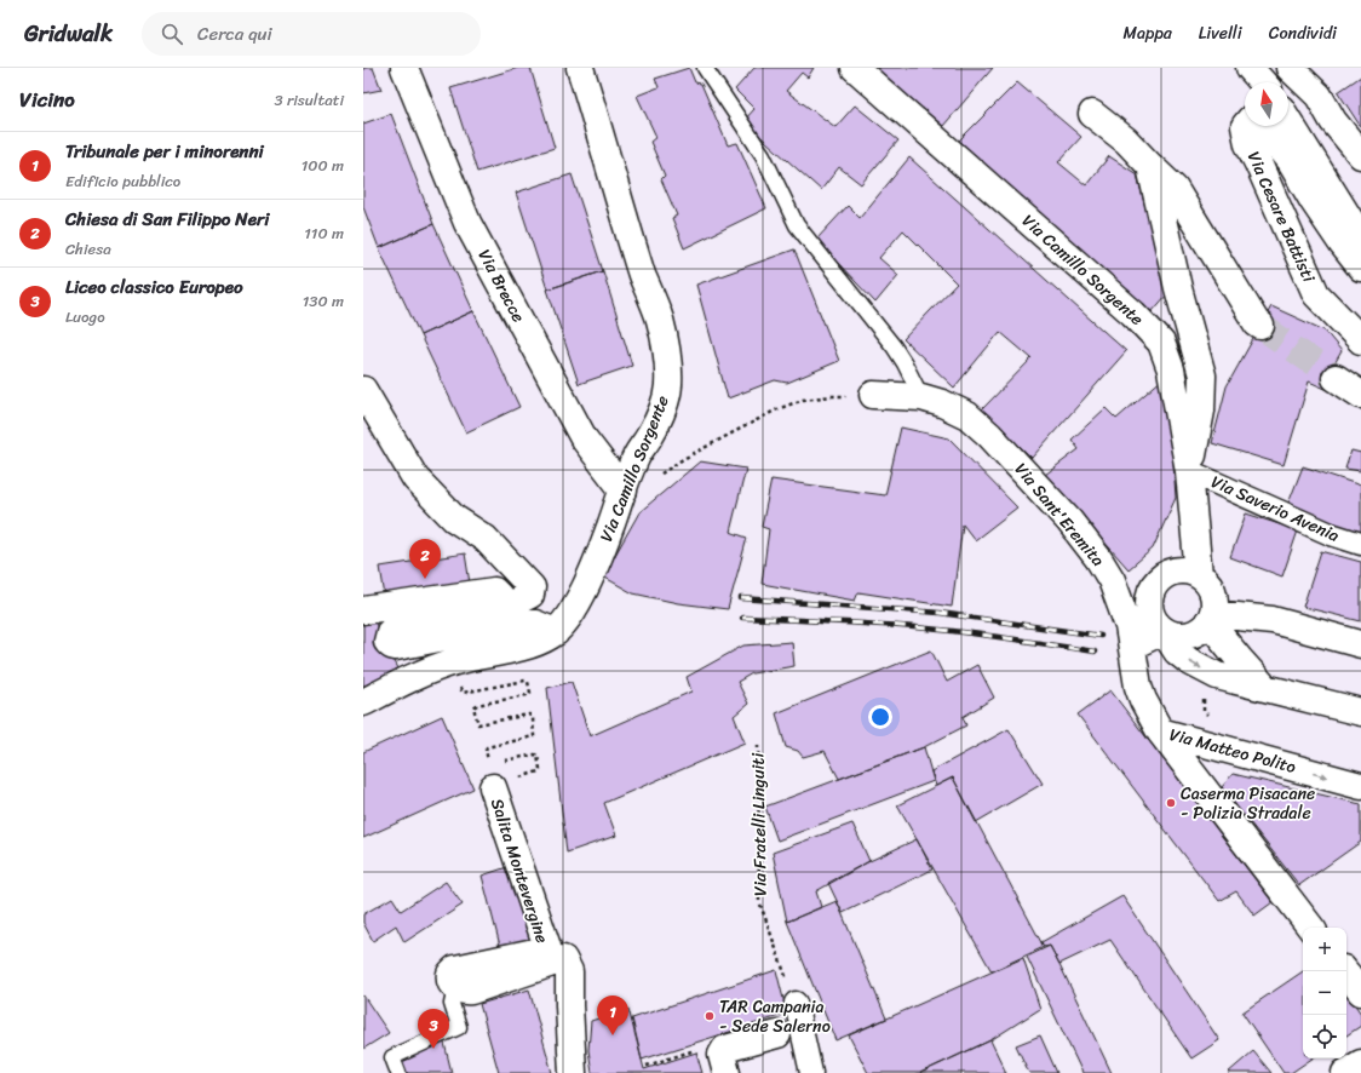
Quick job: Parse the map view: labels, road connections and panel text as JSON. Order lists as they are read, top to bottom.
{
  "streets": {
    "street": [
      "Via Cesare Battisti",
      "Via Camillo Sorgente",
      "Via Brecce",
      "Via Saverio Avenia",
      "Via Sant'Eremita",
      "Via Matteo Polito",
      "Salita Montevergine"
    ],
    "path": ["Via Fratelli Linguiti"]
  },
  "crossings": [
    ["Via Camillo Sorgente", "Via Brecce"],
    ["Via Camillo Sorgente", "Via Saverio Avenia"],
    ["Via Sant'Eremita", "Via Matteo Polito"]
  ],
  "places": ["Caserma Pisacane - Polizia Stradale", "TAR Campania - Sede Salerno"],
  "north": "top",
  "page": {
    "header": "Gridwalk",
    "search": "Cerca qui",
    "nav": ["Mappa", "Livelli", "Condividi"],
    "heading": ["Vicino", "3 risultati"],
    "list": [
      {
        "mark": "1",
        "name": "Tribunale per i minorenni",
        "note": "Edificio pubblico",
        "value": "100 m"
      },
      {
        "mark": "2",
        "name": "Chiesa di San Filippo Neri",
        "note": "Chiesa",
        "value": "110 m"
      },
      {
        "mark": "3",
        "name": "Liceo classico Europeo",
        "note": "Luogo",
        "value": "130 m"
      }
    ],
    "pins": ["2", "1", "3"],
    "map_buttons": ["+", "−"]
  }
}
